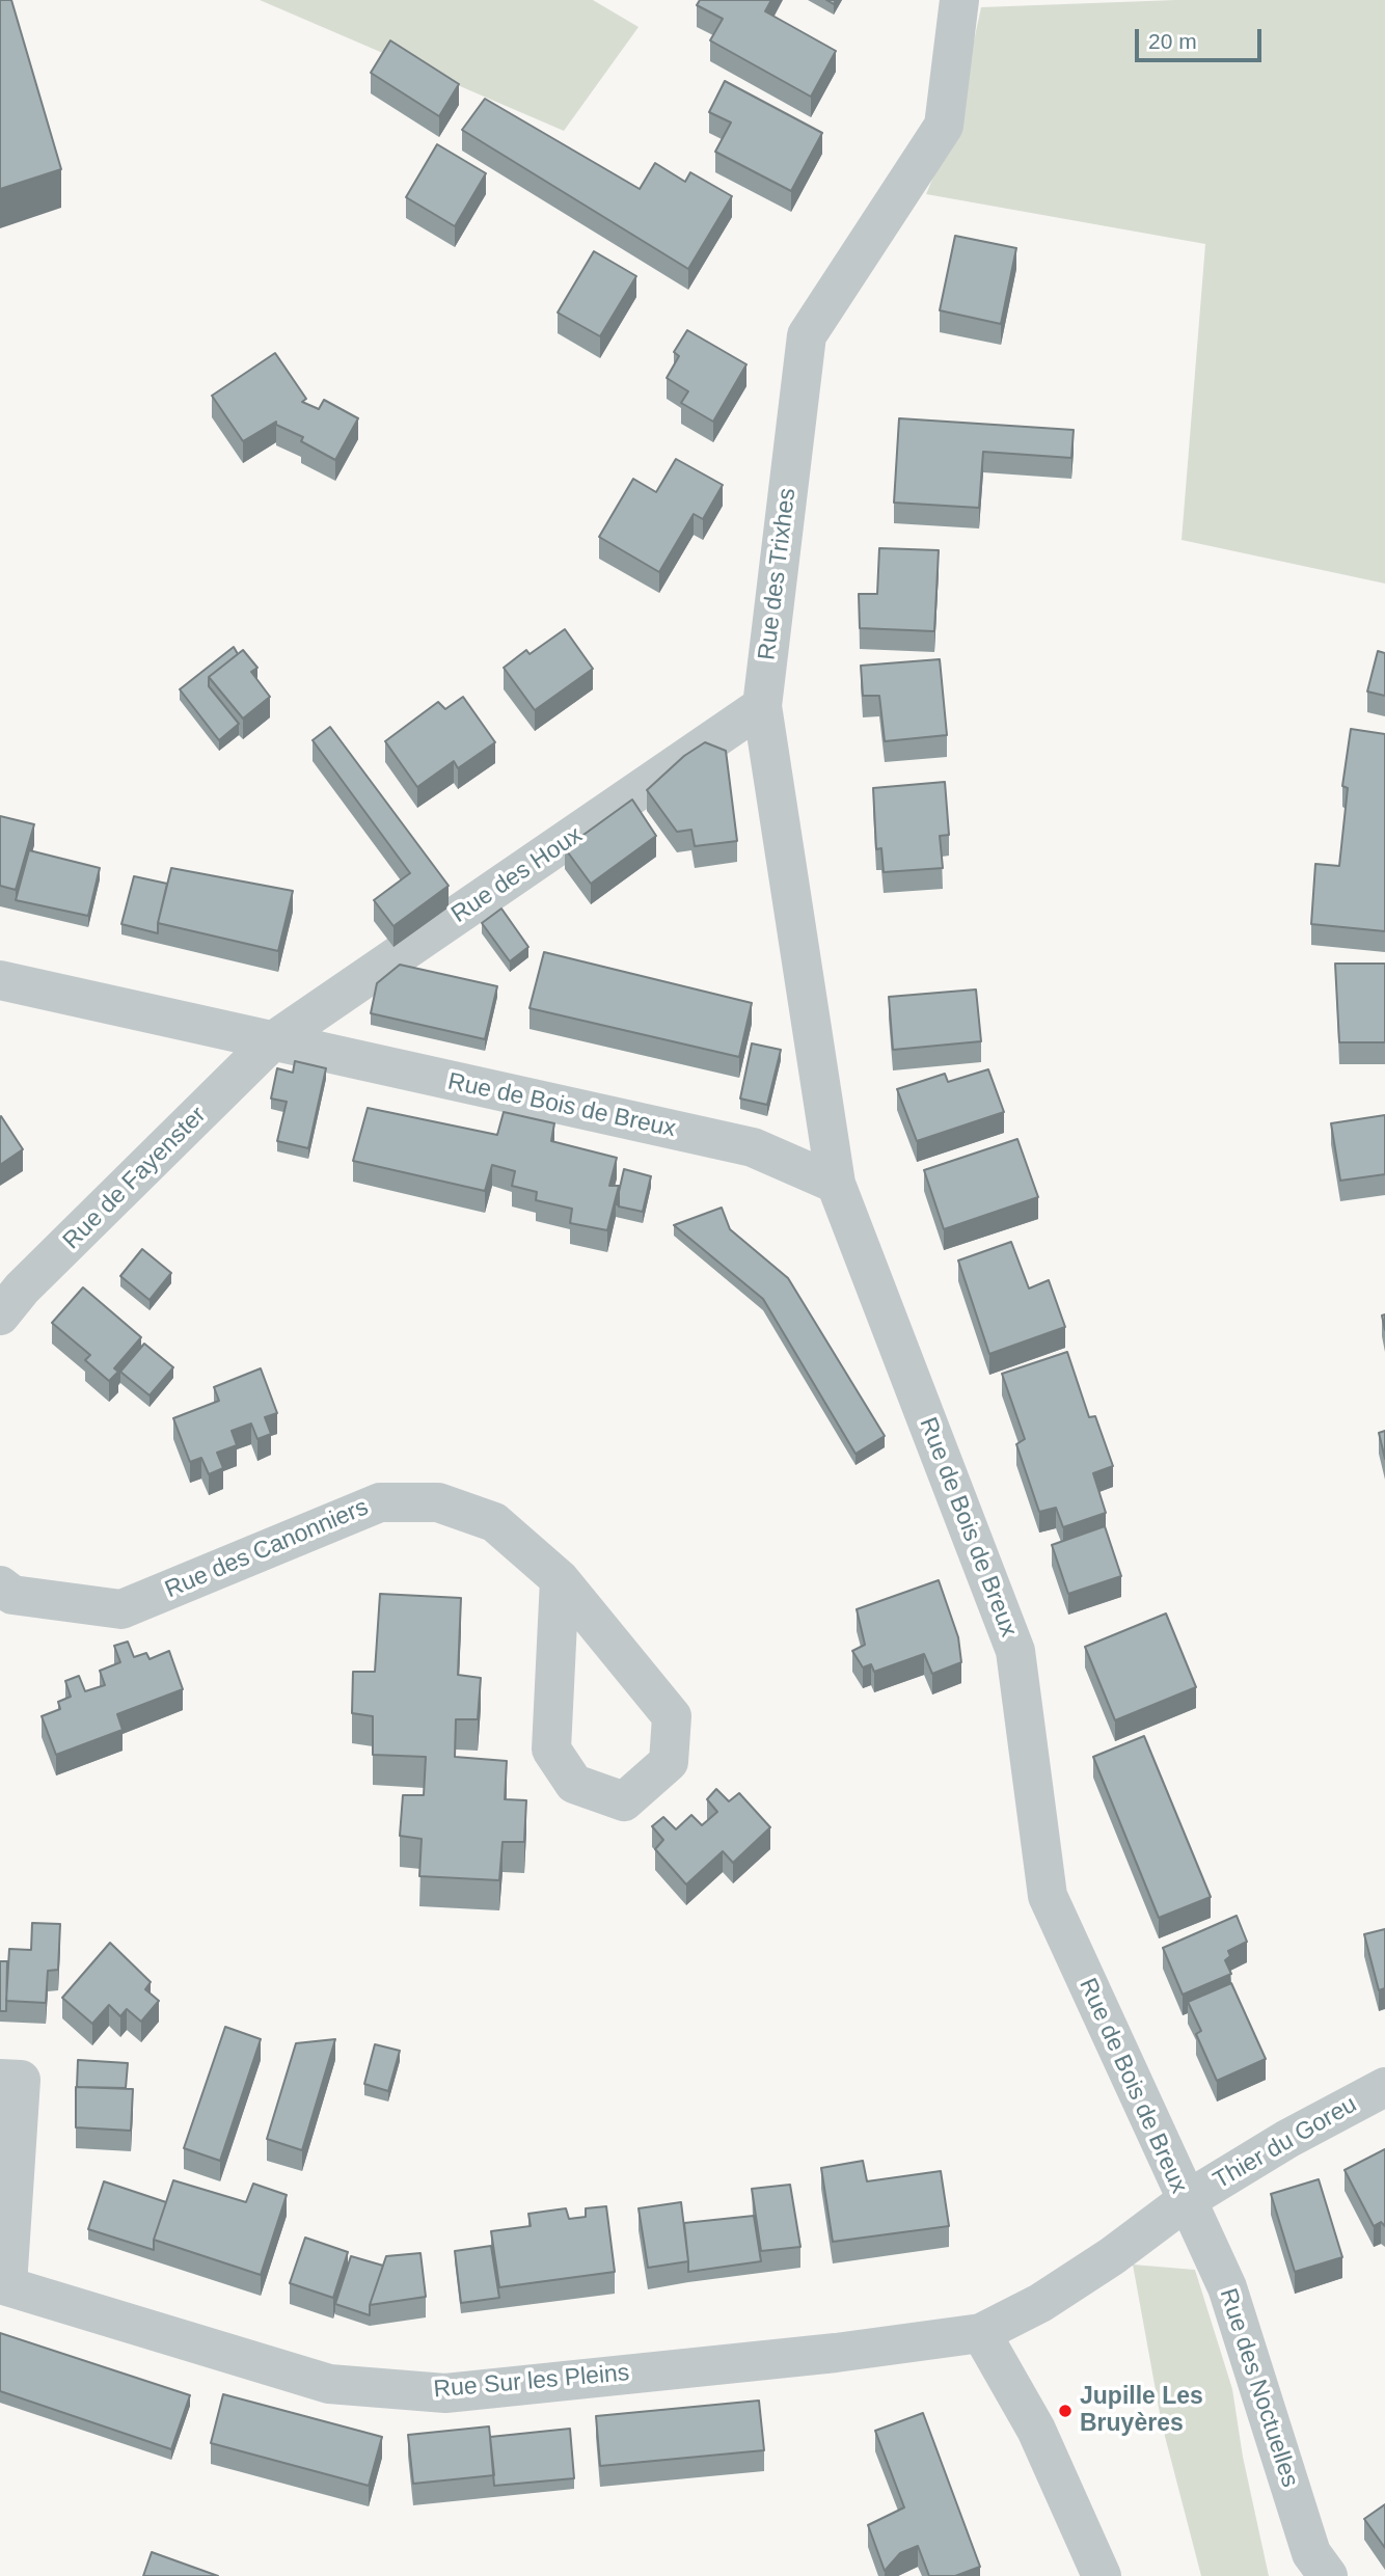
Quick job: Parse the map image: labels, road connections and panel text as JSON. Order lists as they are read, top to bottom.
{
  "streets": {
    "street": [
      "Rue des Trixhes",
      "Rue des Houx",
      "Rue de Bois de Breux",
      "Rue de Fayenster",
      "Rue des Canonniers",
      "Thier du Goreu",
      "Rue Sur les Pleins",
      "Rue des Noctuelles"
    ]
  },
  "crossings": [
    ["Rue des Trixhes", "Rue des Houx"],
    ["Rue des Trixhes", "Rue de Bois de Breux"],
    ["Rue des Houx", "Rue de Bois de Breux"],
    ["Rue des Houx", "Rue de Fayenster"],
    ["Rue de Bois de Breux", "Rue de Fayenster"],
    ["Rue de Bois de Breux", "Thier du Goreu"],
    ["Rue de Bois de Breux", "Rue Sur les Pleins"],
    ["Rue de Bois de Breux", "Rue des Noctuelles"],
    ["Thier du Goreu", "Rue des Noctuelles"]
  ],
  "places": ["Jupille Les Bruyères"],
  "scale_bar": "20 m"
}
